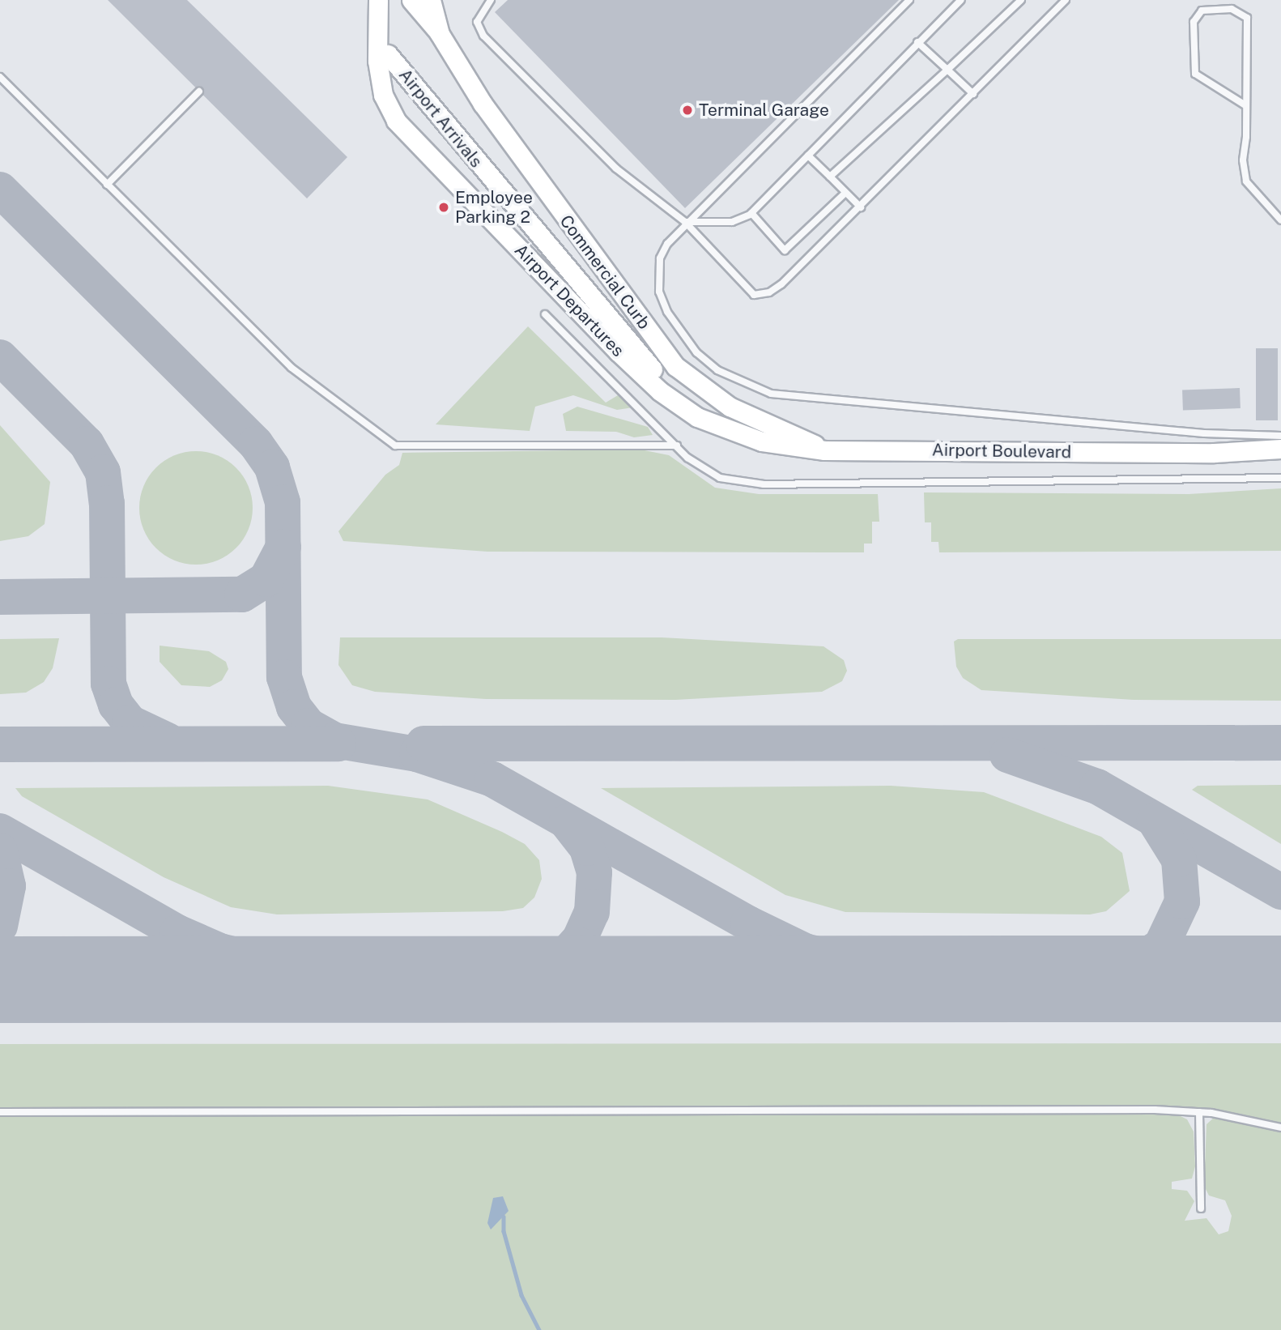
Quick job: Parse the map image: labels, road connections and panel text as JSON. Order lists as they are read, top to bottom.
{
  "streets": {
    "street": [
      "Airport Arrivals",
      "Commercial Curb",
      "Airport Departures",
      "Airport Boulevard"
    ]
  },
  "crossings": [
    ["Airport Arrivals", "Airport Departures"],
    ["Airport Arrivals", "Airport Boulevard"],
    ["Commercial Curb", "Airport Boulevard"],
    ["Airport Departures", "Airport Boulevard"]
  ],
  "places": ["Terminal Garage", "Employee Parking 2"]
}
